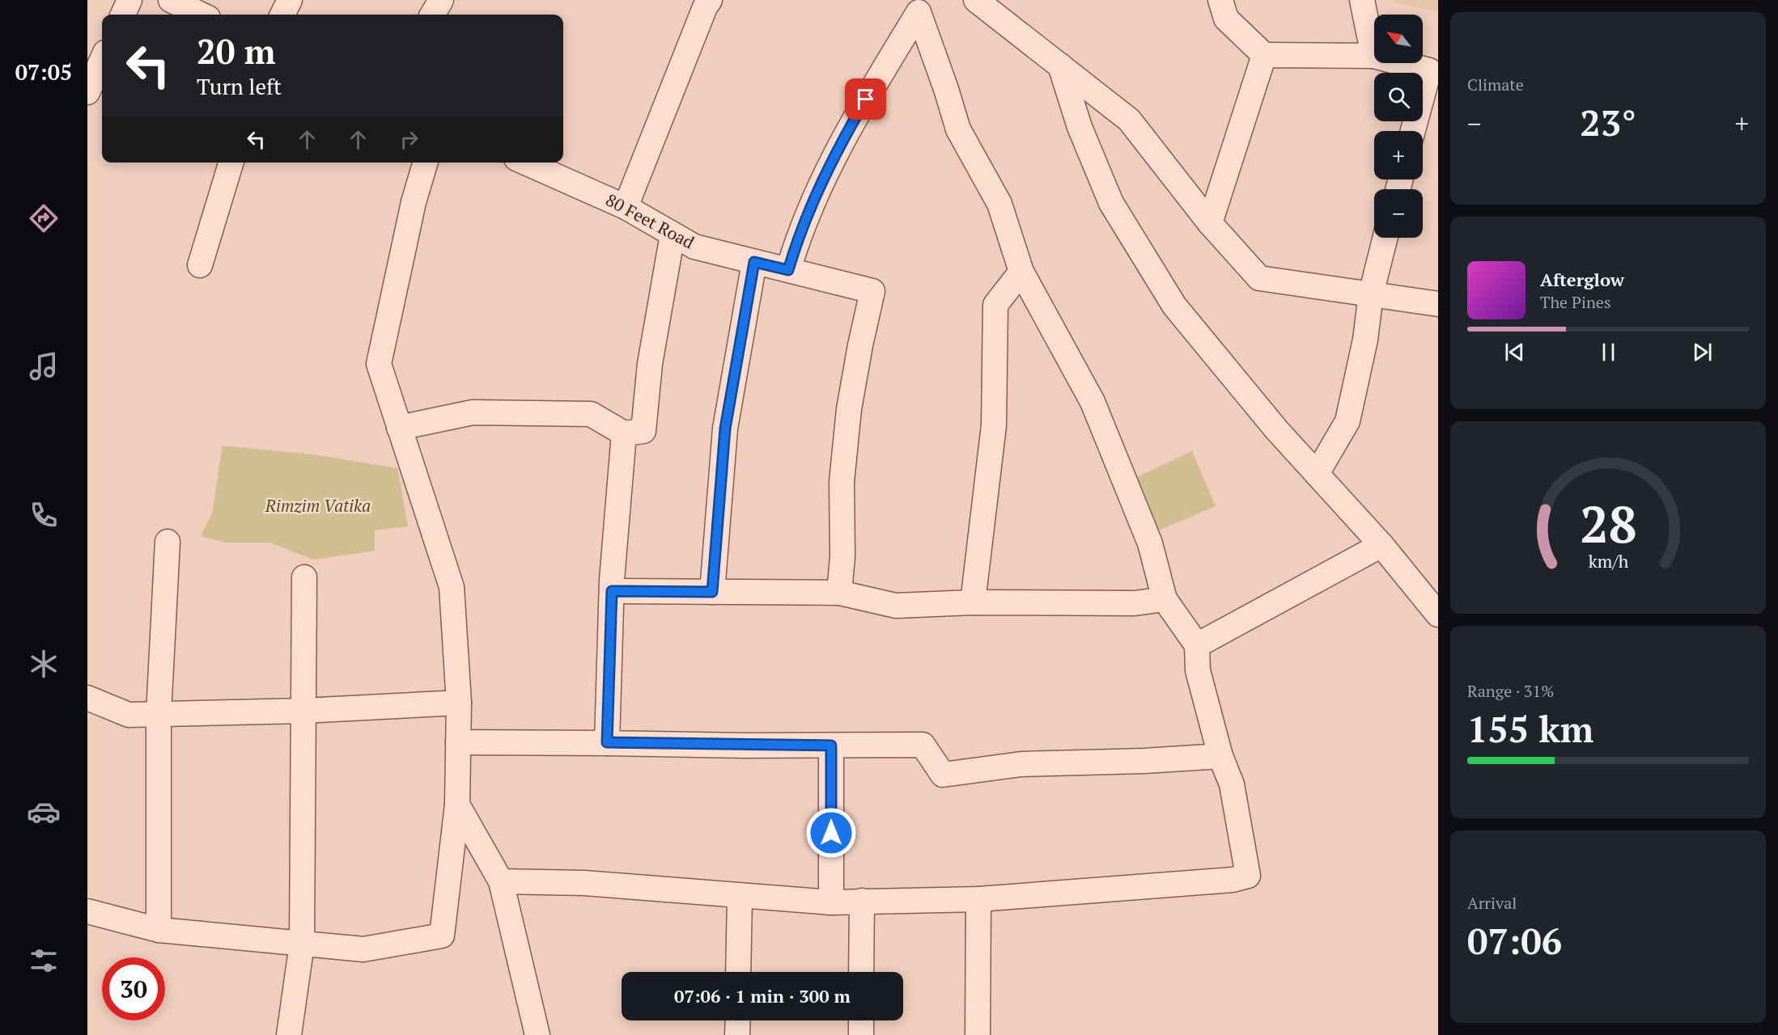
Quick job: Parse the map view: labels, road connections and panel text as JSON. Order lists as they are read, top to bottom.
{
  "streets": {
    "street": ["80 Feet Road"]
  },
  "parks": ["Rimzim Vatika"],
  "north": "top left",
  "page": {
    "tabs": "07:05",
    "tile": [
      "Climate",
      ["Range · 31%", "155 km"],
      ["Arrival", "07:06"]
    ],
    "map_buttons": ["+", "−"],
    "turn": ["20 m", "Turn left"],
    "heat": ["−", "23°", "+"],
    "song": ["Afterglow", "The Pines"],
    "limit": "30",
    "trip": "07:06 · 1 min · 300 m",
    "gauge": ["28", "km/h"]
  }
}
